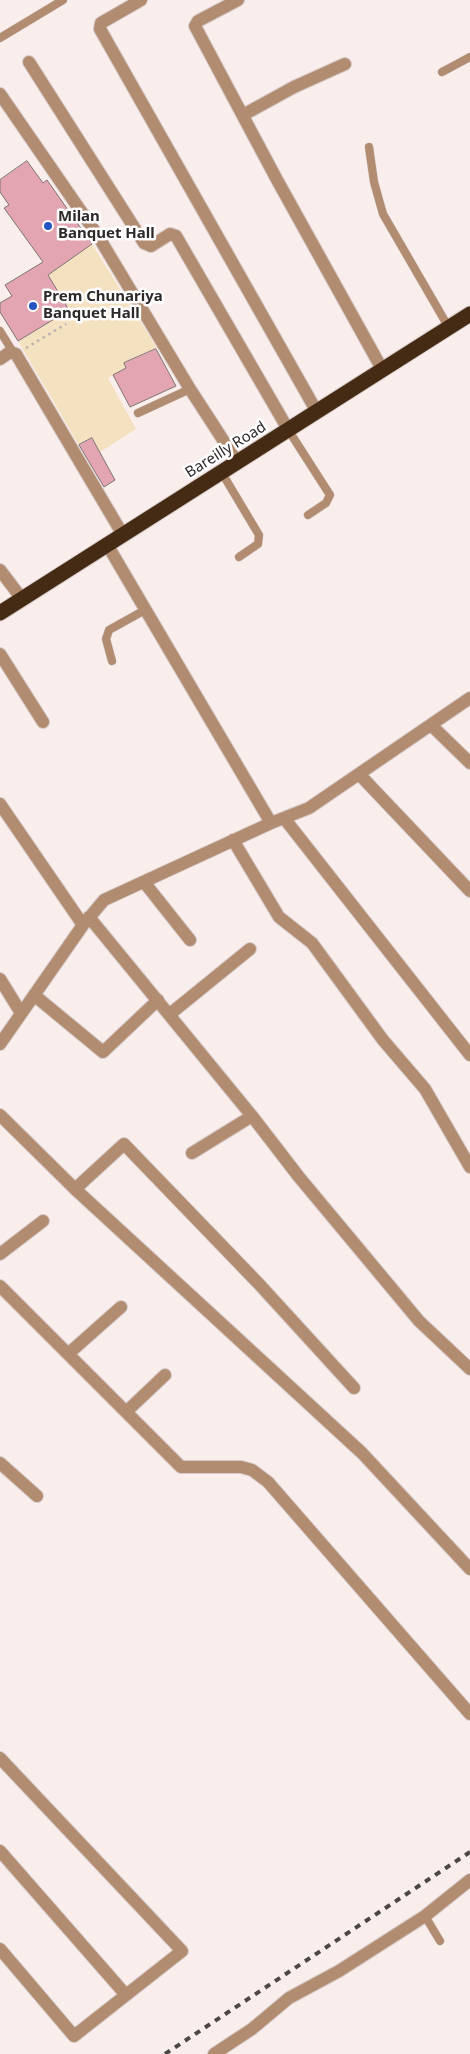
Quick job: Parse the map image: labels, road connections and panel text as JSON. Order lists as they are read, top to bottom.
{
  "streets": {
    "highway": ["Bareilly Road"]
  },
  "places": ["Milan Banquet Hall", "Prem Chunariya Banquet Hall"]
}
